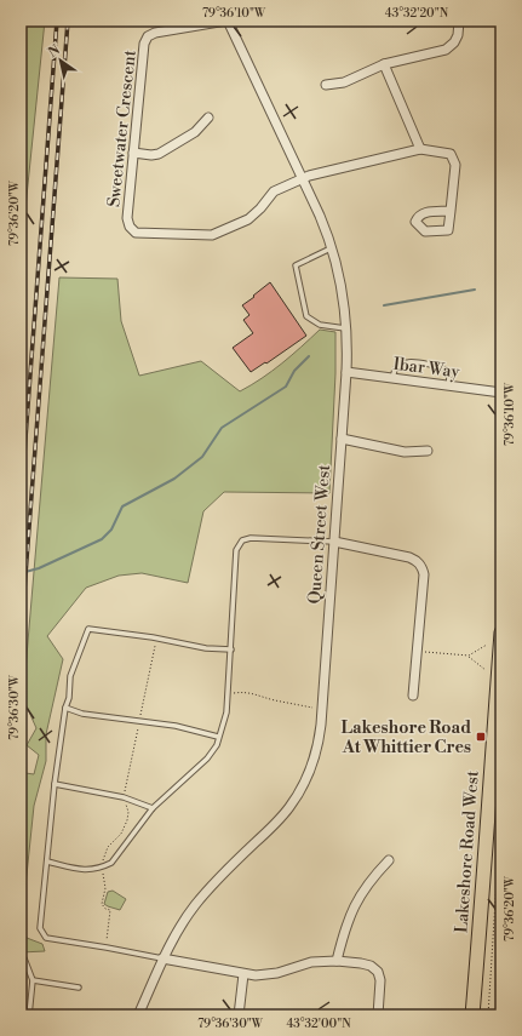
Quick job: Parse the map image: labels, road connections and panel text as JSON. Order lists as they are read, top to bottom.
{
  "streets": {
    "main road": ["Lakeshore Road West"],
    "street": ["Sweetwater Crescent", "Ibar Way", "Queen Street West"]
  },
  "crossings": [
    ["Sweetwater Crescent", "Queen Street West"],
    ["Ibar Way", "Queen Street West"]
  ],
  "places": {
    "transit": ["Lakeshore Road At Whittier Cres"]
  },
  "north": "top left",
  "coordinates": [
    "79°36'10\"W",
    "43°32'20\"N",
    "79°36'20\"W",
    "79°36'30\"W",
    "43°32'00\"N"
  ]
}
